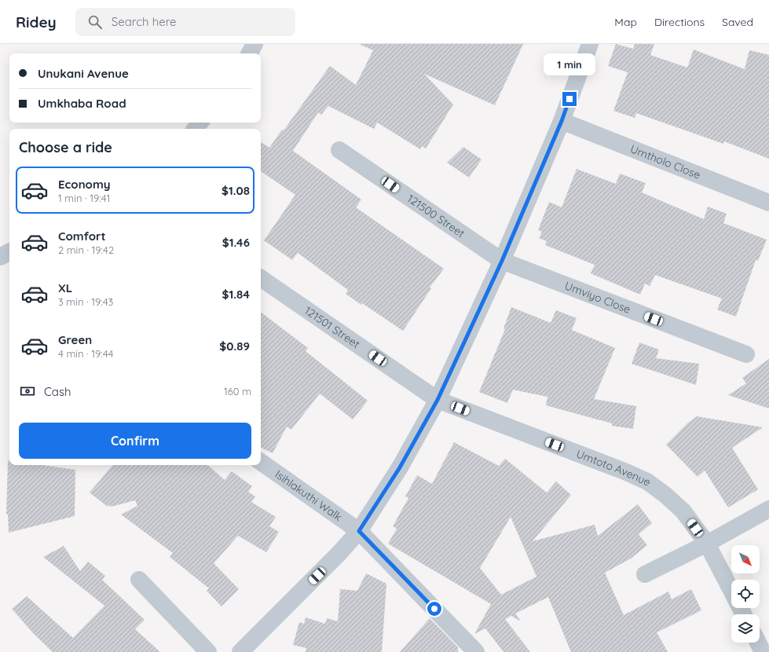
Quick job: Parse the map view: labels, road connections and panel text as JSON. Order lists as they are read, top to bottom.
{
  "streets": {
    "street": [
      "Umtholo Close",
      "121500 Street",
      "Umviyo Close",
      "121501 Street",
      "Umtoto Avenue",
      "Isihlakuthi Walk"
    ]
  },
  "crossings": [
    ["121500 Street", "Umviyo Close"],
    ["121501 Street", "Umtoto Avenue"]
  ],
  "north": "bottom right",
  "page": {
    "header": "Ridey",
    "search": "Search here",
    "nav": ["Map", "Directions", "Saved"],
    "bubble": "1 min",
    "banner": ["Unukani Avenue", "Umkhaba Road"],
    "heading": "Choose a ride",
    "list": [
      {
        "name": "Economy",
        "note": "1 min · 19:41",
        "value": "$1.08"
      },
      {
        "name": "Comfort",
        "note": "2 min · 19:42",
        "value": "$1.46"
      },
      {
        "name": "XL",
        "note": "3 min · 19:43",
        "value": "$1.84"
      },
      {
        "name": "Green",
        "note": "4 min · 19:44",
        "value": "$0.89"
      }
    ],
    "pay": ["Cash", "160 m"],
    "buttons": "Confirm"
  }
}
